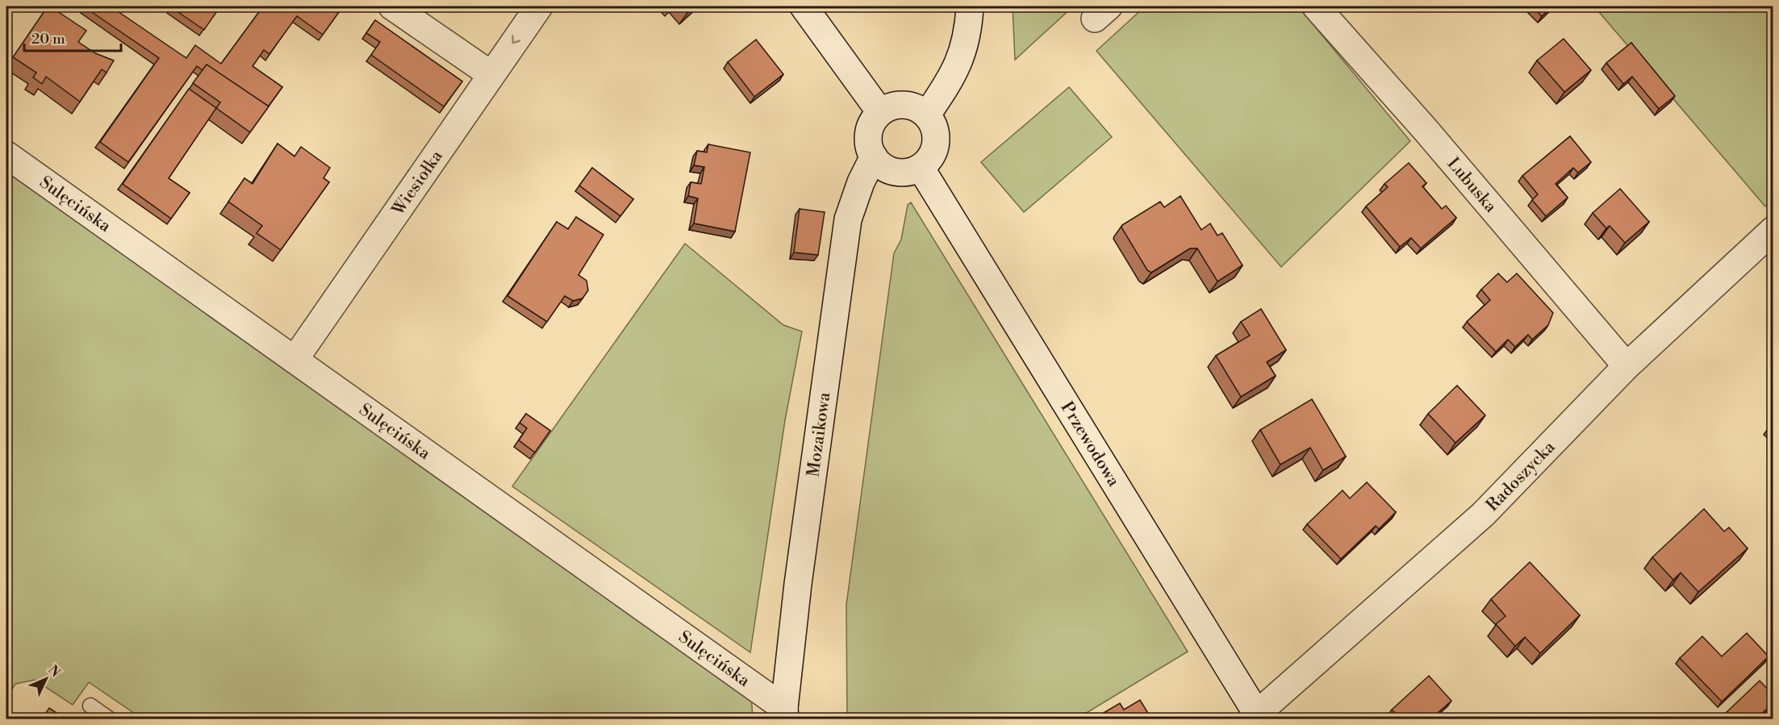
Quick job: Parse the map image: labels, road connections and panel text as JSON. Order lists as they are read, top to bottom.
{
  "streets": {
    "street": [
      "Wiesiołka",
      "Lubuska",
      "Sulęcińska",
      "Mozaikowa",
      "Przewodowa",
      "Radoszycka"
    ]
  },
  "crossings": [
    ["Wiesiołka", "Sulęcińska"],
    ["Lubuska", "Radoszycka"],
    ["Sulęcińska", "Mozaikowa"],
    ["Mozaikowa", "Przewodowa"],
    ["Przewodowa", "Radoszycka"]
  ],
  "scale_bar": "20 m",
  "north": "top right"
}
